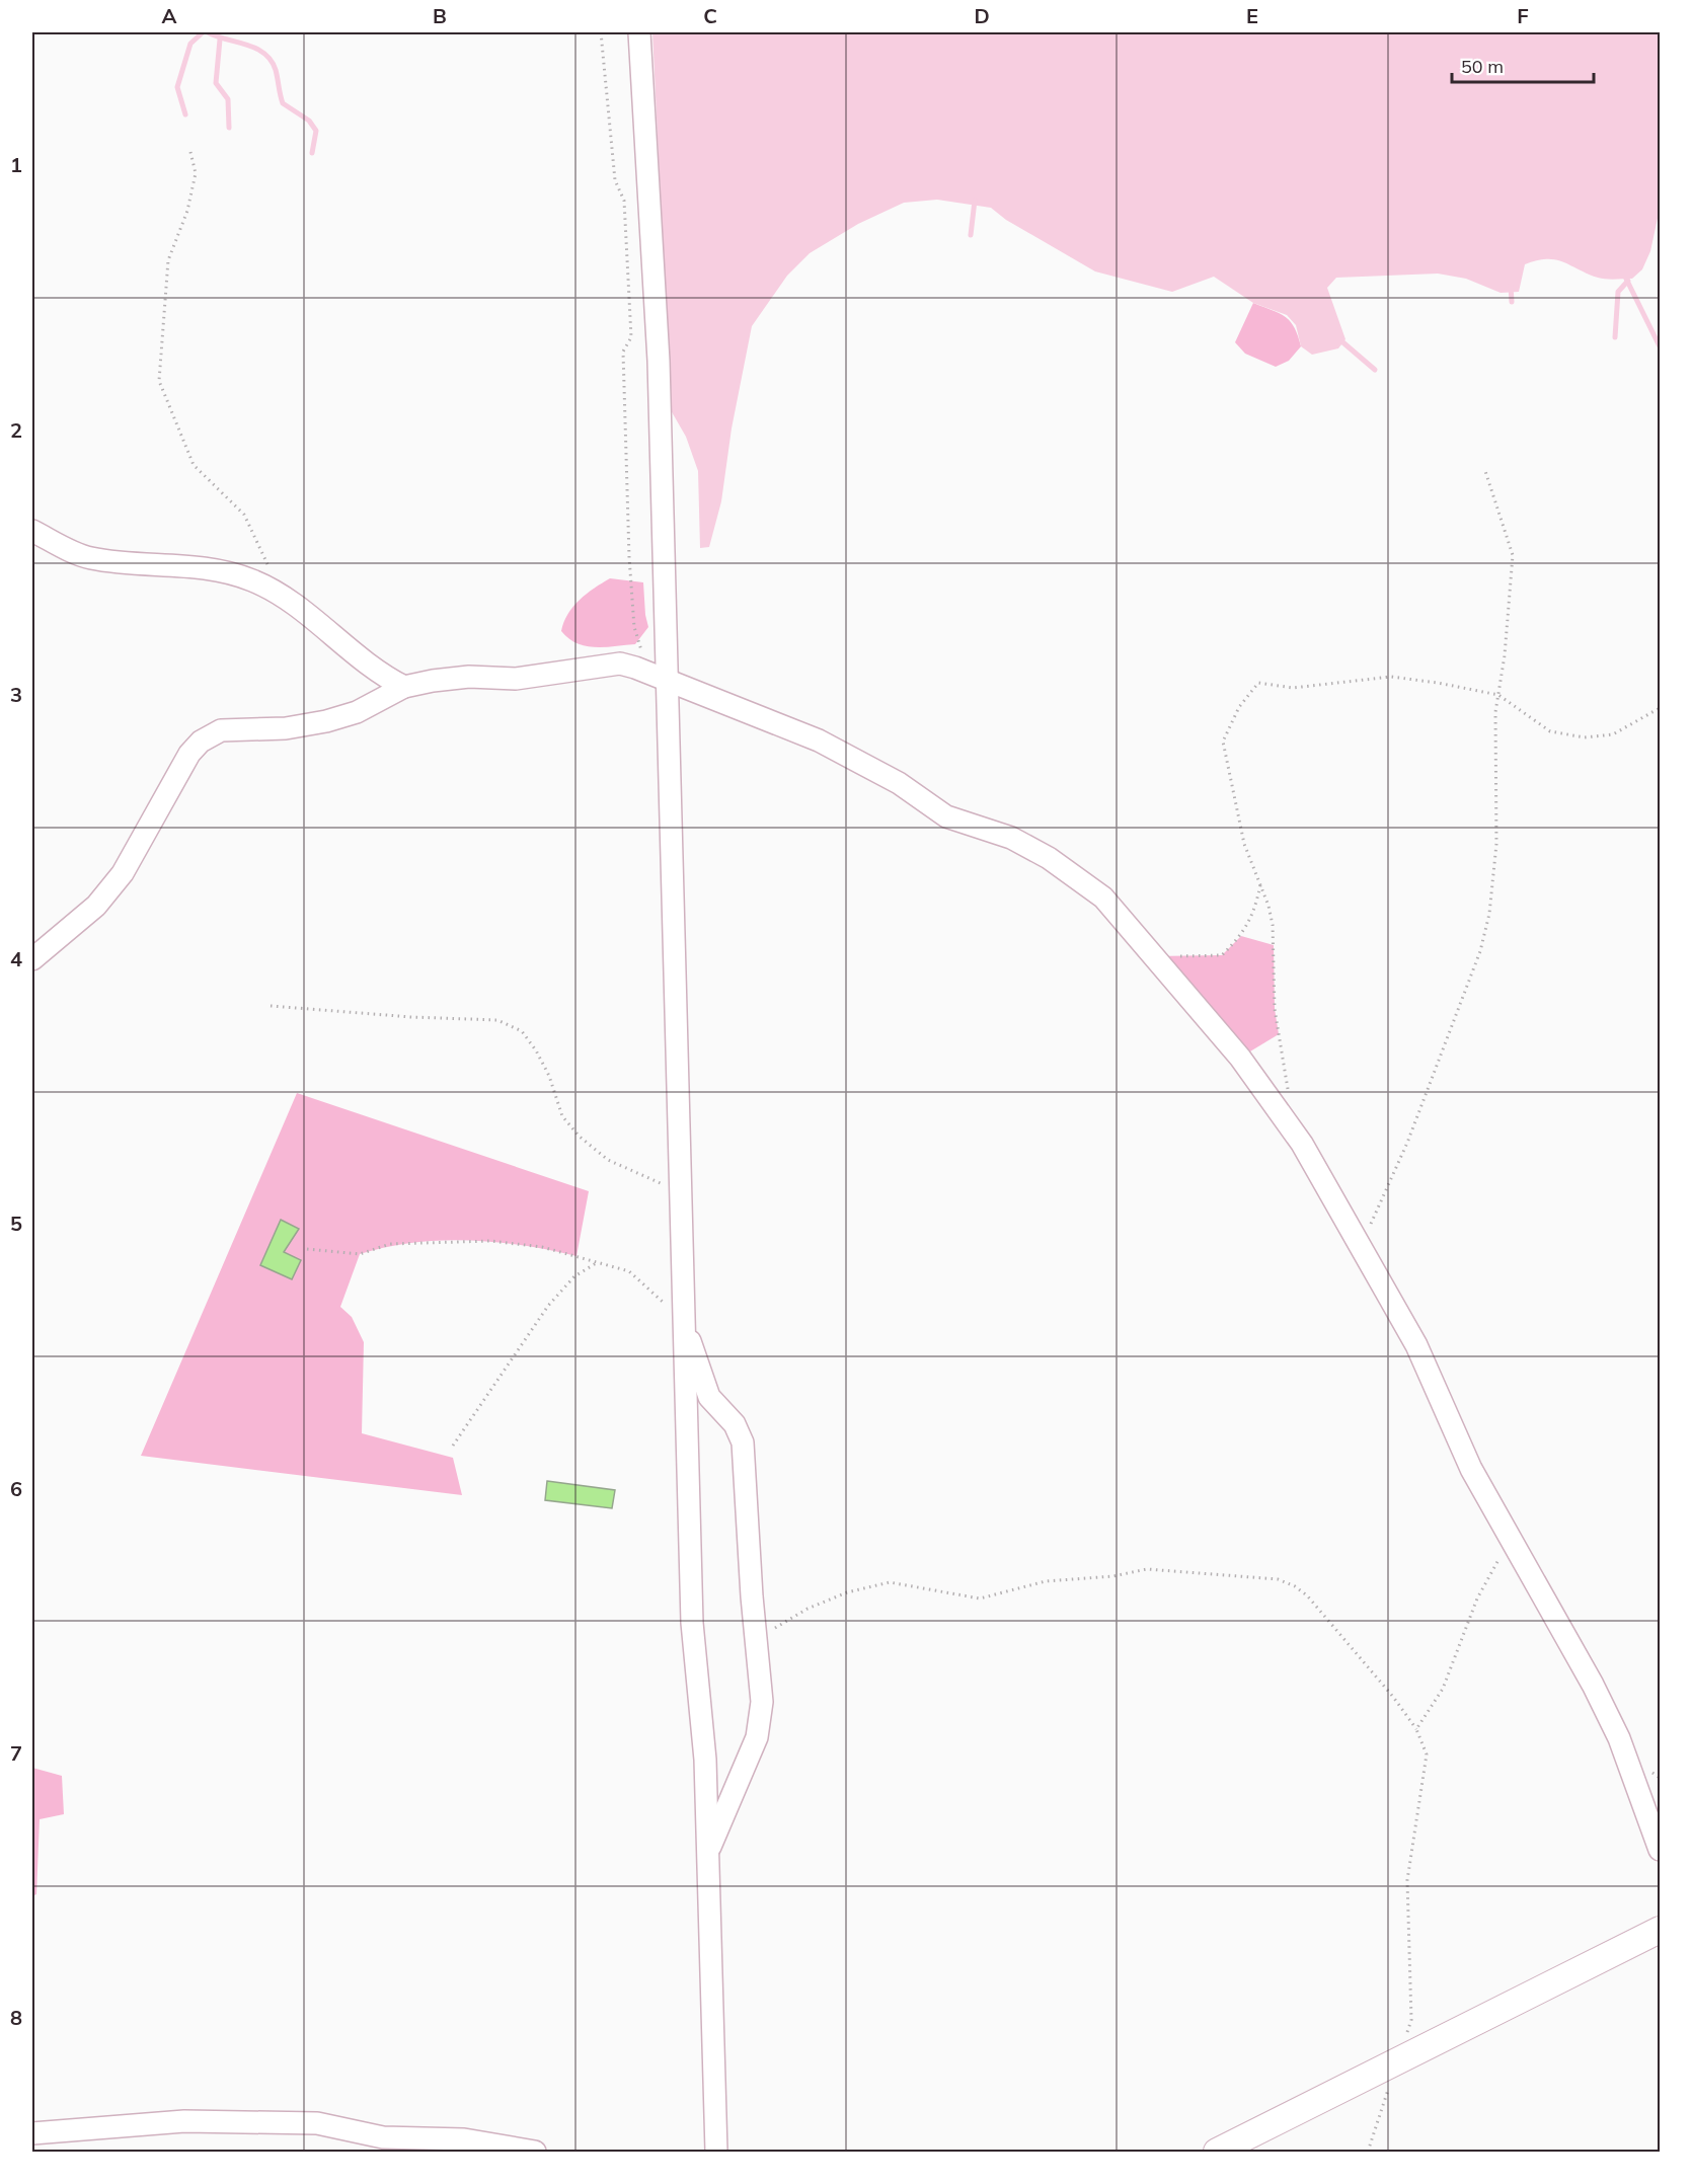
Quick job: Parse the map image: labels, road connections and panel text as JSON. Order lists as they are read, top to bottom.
{
  "scale_bar": "50 m",
  "grid": {
    "columns": [
      "A",
      "B",
      "C",
      "D",
      "E",
      "F"
    ],
    "rows": [
      "1",
      "2",
      "3",
      "4",
      "5",
      "6",
      "7",
      "8"
    ]
  }
}
